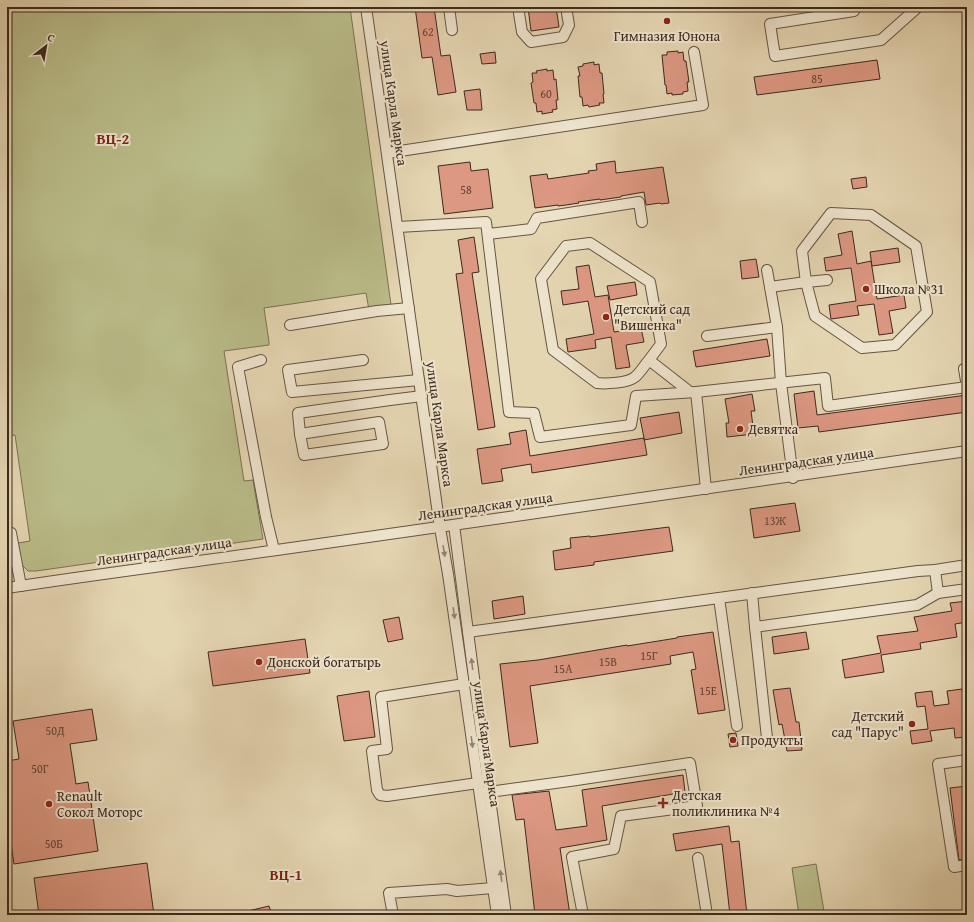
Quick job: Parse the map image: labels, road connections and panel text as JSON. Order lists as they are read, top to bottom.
{
  "streets": {
    "street": ["улица Карла Маркса", "Ленинградская улица"]
  },
  "crossings": [
    ["улица Карла Маркса", "Ленинградская улица"]
  ],
  "districts": ["ВЦ-2", "ВЦ-1"],
  "places": {
    "other": [
      "Гимназия Юнона",
      "Школа №31",
      "Детский сад \"Вишенка\"",
      "Девятка",
      "Донской богатырь",
      "Детский сад \"Парус\"",
      "Продукты",
      "Renault Сокол Моторс"
    ],
    "health": ["Детская поликлиника №4"]
  },
  "house_numbers": [
    "62",
    "85",
    "60",
    "58",
    "13Ж",
    "15Г",
    "15В",
    "15А",
    "15Е",
    "50Д",
    "50Г",
    "50Б"
  ],
  "north": "top right"
}
